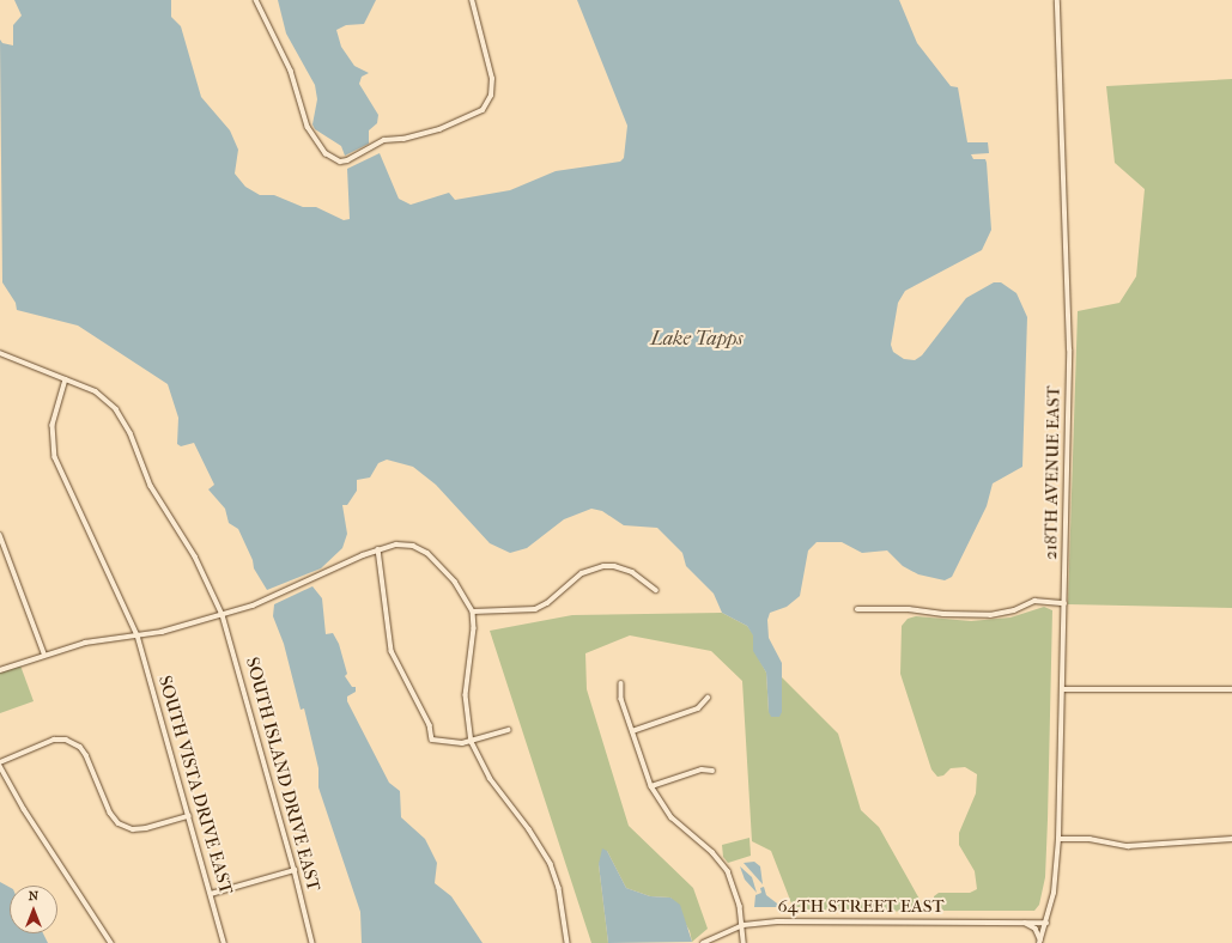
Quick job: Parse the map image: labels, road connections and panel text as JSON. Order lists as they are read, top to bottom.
{
  "streets": {
    "street": [
      "218TH AVENUE EAST",
      "SOUTH ISLAND DRIVE EAST",
      "SOUTH VISTA DRIVE EAST",
      "64TH STREET EAST"
    ]
  },
  "crossings": [
    ["218TH AVENUE EAST", "64TH STREET EAST"],
    ["SOUTH ISLAND DRIVE EAST", "SOUTH VISTA DRIVE EAST"]
  ],
  "water": ["Lake Tapps"],
  "north": "top"
}
